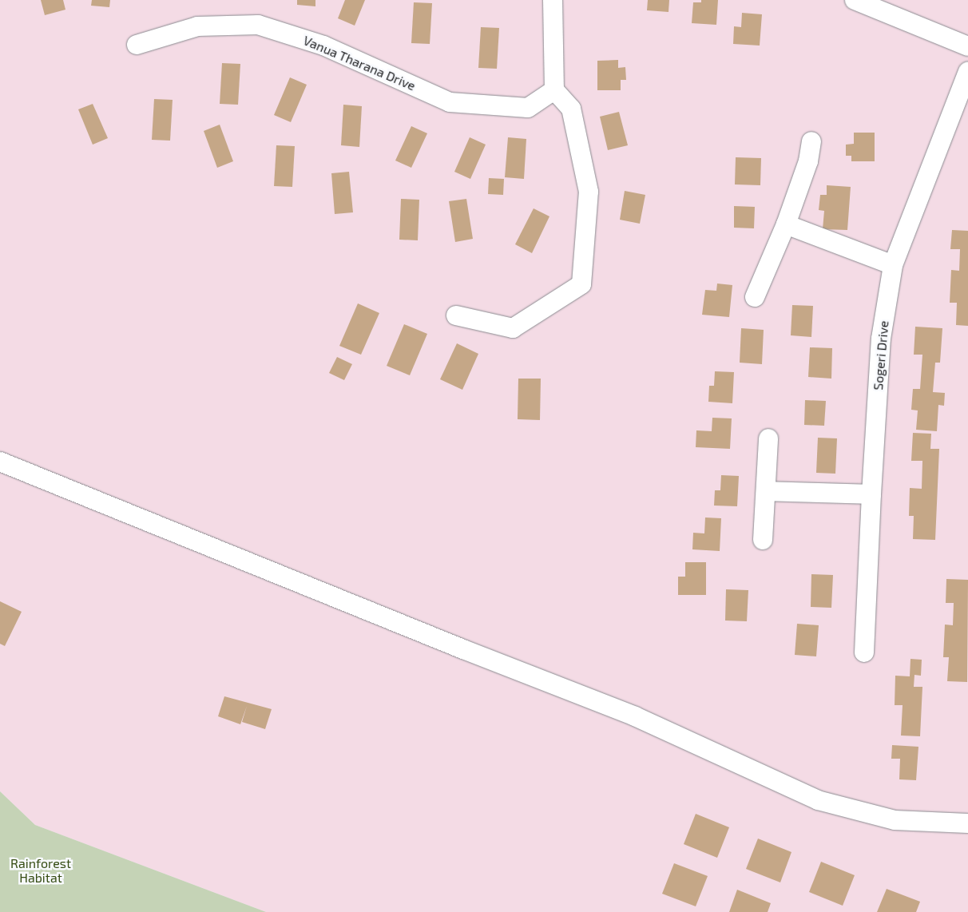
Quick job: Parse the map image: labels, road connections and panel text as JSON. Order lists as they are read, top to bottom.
{
  "streets": {
    "street": ["Vanua Tharana Drive", "Sogeri Drive"]
  },
  "parks": ["Rainforest Habitat"]
}
